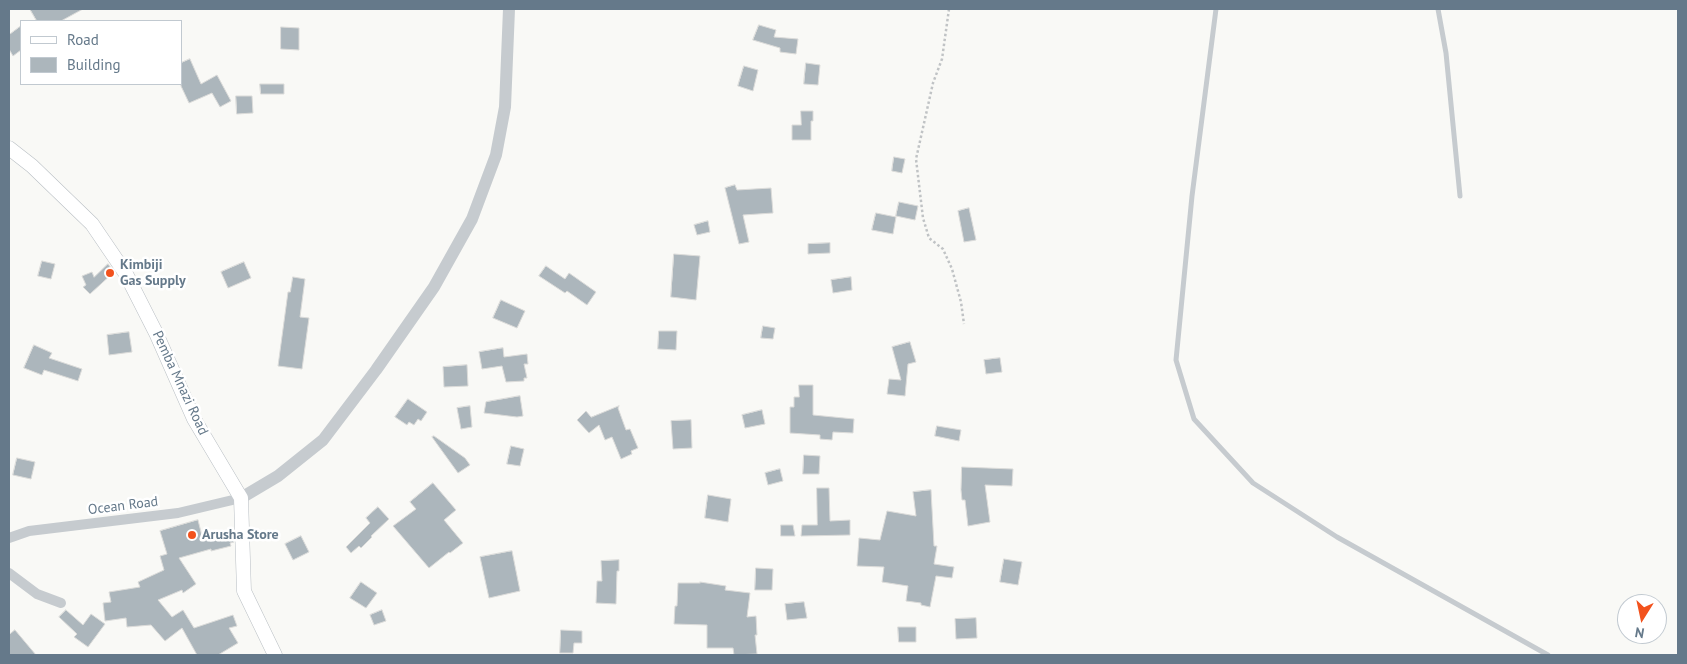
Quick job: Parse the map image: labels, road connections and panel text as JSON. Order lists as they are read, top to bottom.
{
  "streets": {
    "main road": ["Pemba Mnazi Road"],
    "street": ["Ocean Road"]
  },
  "crossings": [
    ["Pemba Mnazi Road", "Ocean Road"]
  ],
  "places": ["Kimbiji Gas Supply", "Arusha Store"],
  "legend": ["Road", "Building"],
  "north": "bottom"
}
